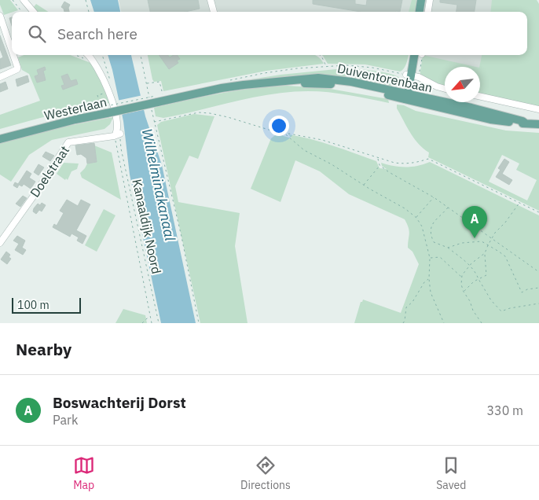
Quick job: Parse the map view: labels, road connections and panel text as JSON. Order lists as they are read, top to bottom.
{
  "streets": {
    "main road": ["Duiventorenbaan", "Westerlaan"],
    "street": ["Doelstraat"],
    "path": ["Kanaaldijk Noord"]
  },
  "crossings": [
    ["Duiventorenbaan", "Westerlaan"],
    ["Doelstraat", "Kanaaldijk Noord"]
  ],
  "water": ["Wilhelminakanaal"],
  "scale_bar": "100 m",
  "north": "bottom left",
  "page": {
    "search": "Search here",
    "pins": "A",
    "scale": "100 m",
    "heading": "Nearby",
    "list": [
      {
        "mark": "A",
        "name": "Boswachterij Dorst",
        "note": "Park",
        "value": "330 m"
      }
    ],
    "nav": ["Map", "Directions", "Saved"]
  }
}
